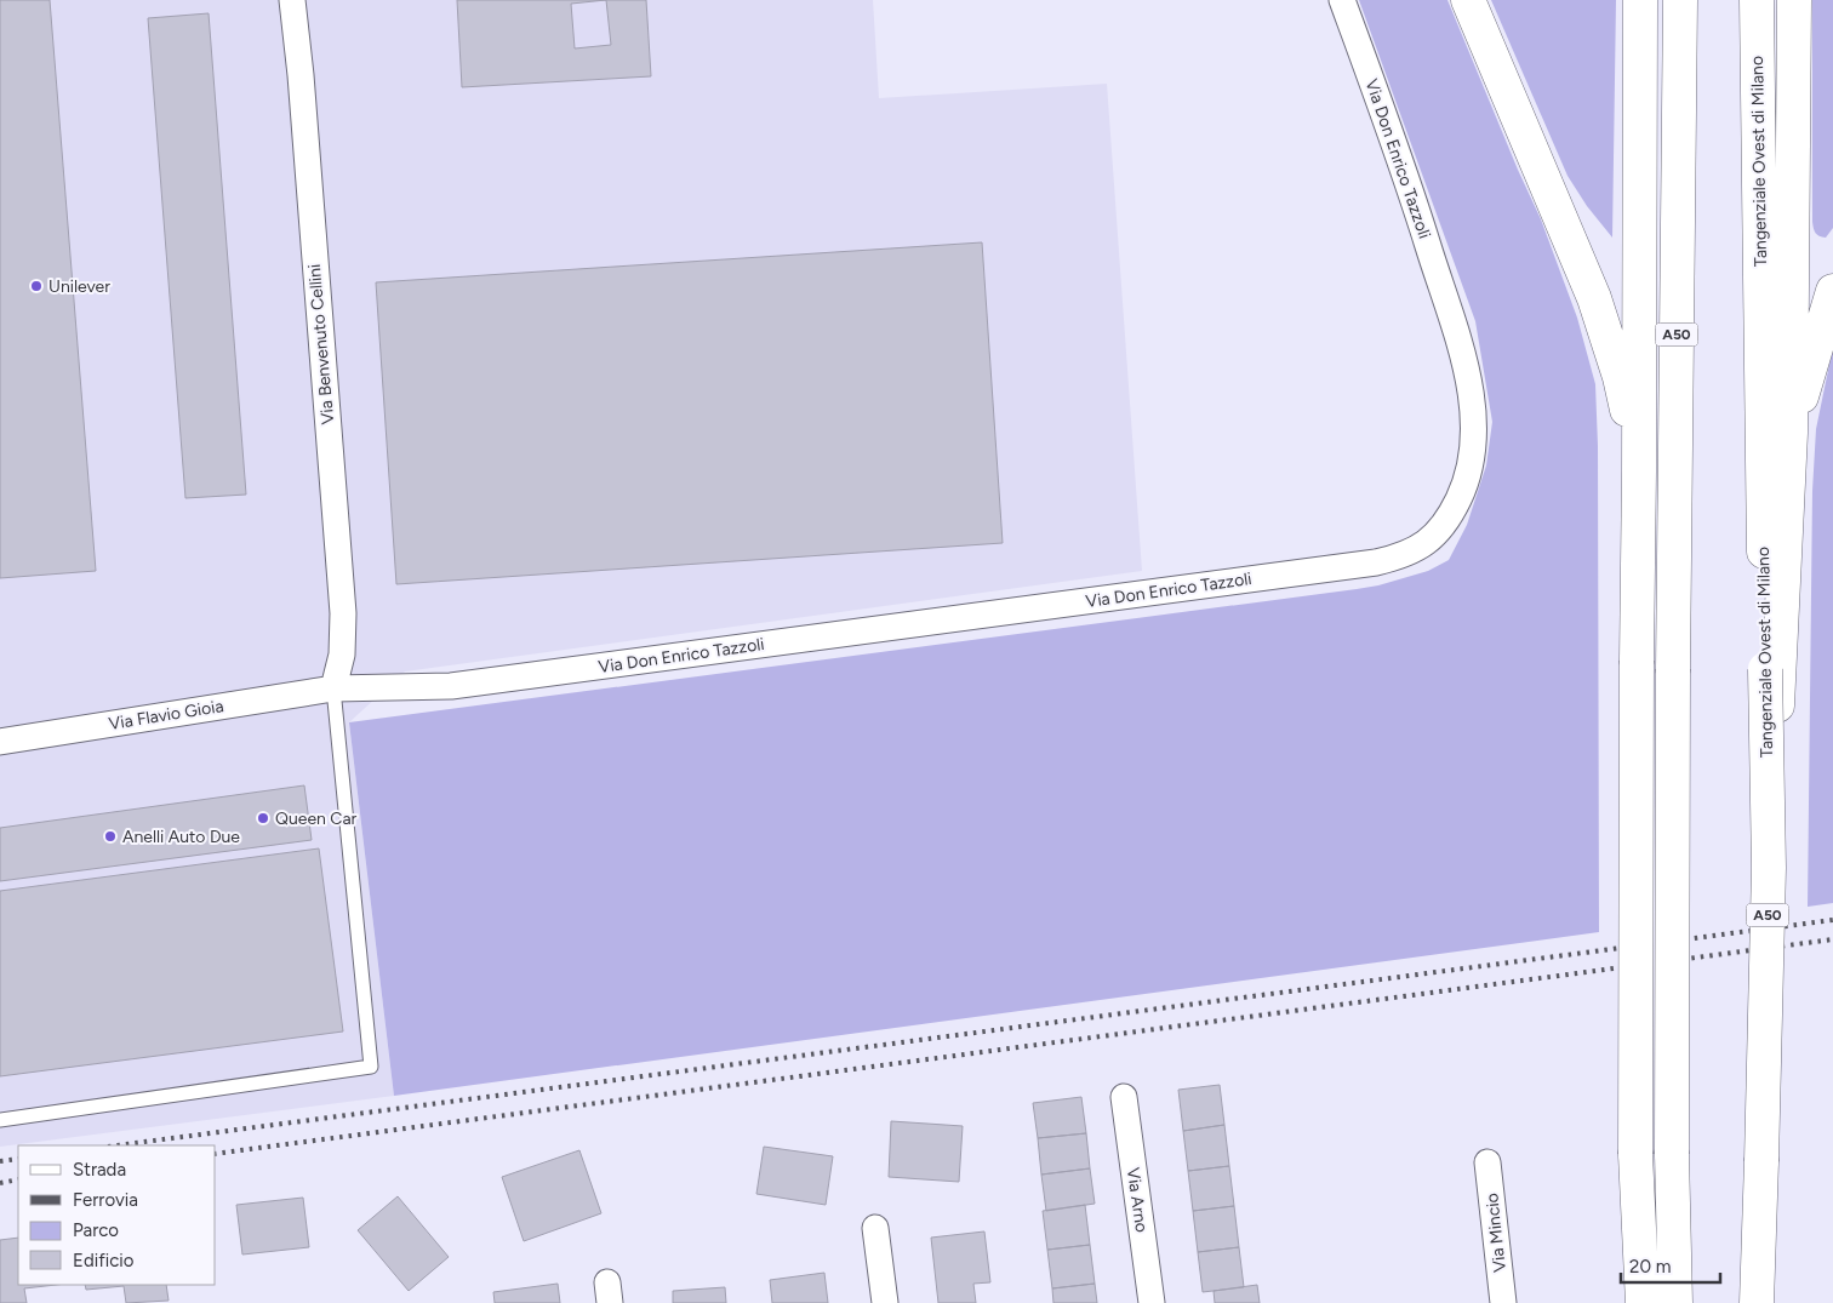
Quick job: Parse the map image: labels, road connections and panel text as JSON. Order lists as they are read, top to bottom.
{
  "streets": {
    "highway": ["Tangenziale Ovest di Milano", "A50"],
    "street": [
      "Via Don Enrico Tazzoli",
      "Via Benvenuto Cellini",
      "Via Flavio Gioia",
      "Via Arno",
      "Via Mincio"
    ]
  },
  "crossings": [
    ["Via Don Enrico Tazzoli", "Via Benvenuto Cellini"],
    ["Via Don Enrico Tazzoli", "Via Flavio Gioia"],
    ["Via Benvenuto Cellini", "Via Flavio Gioia"]
  ],
  "places": ["Unilever", "Queen Car", "Anelli Auto Due"],
  "legend": [
    "Strada",
    "Ferrovia",
    "Parco",
    "Edificio"
  ],
  "scale_bar": "20 m"
}
